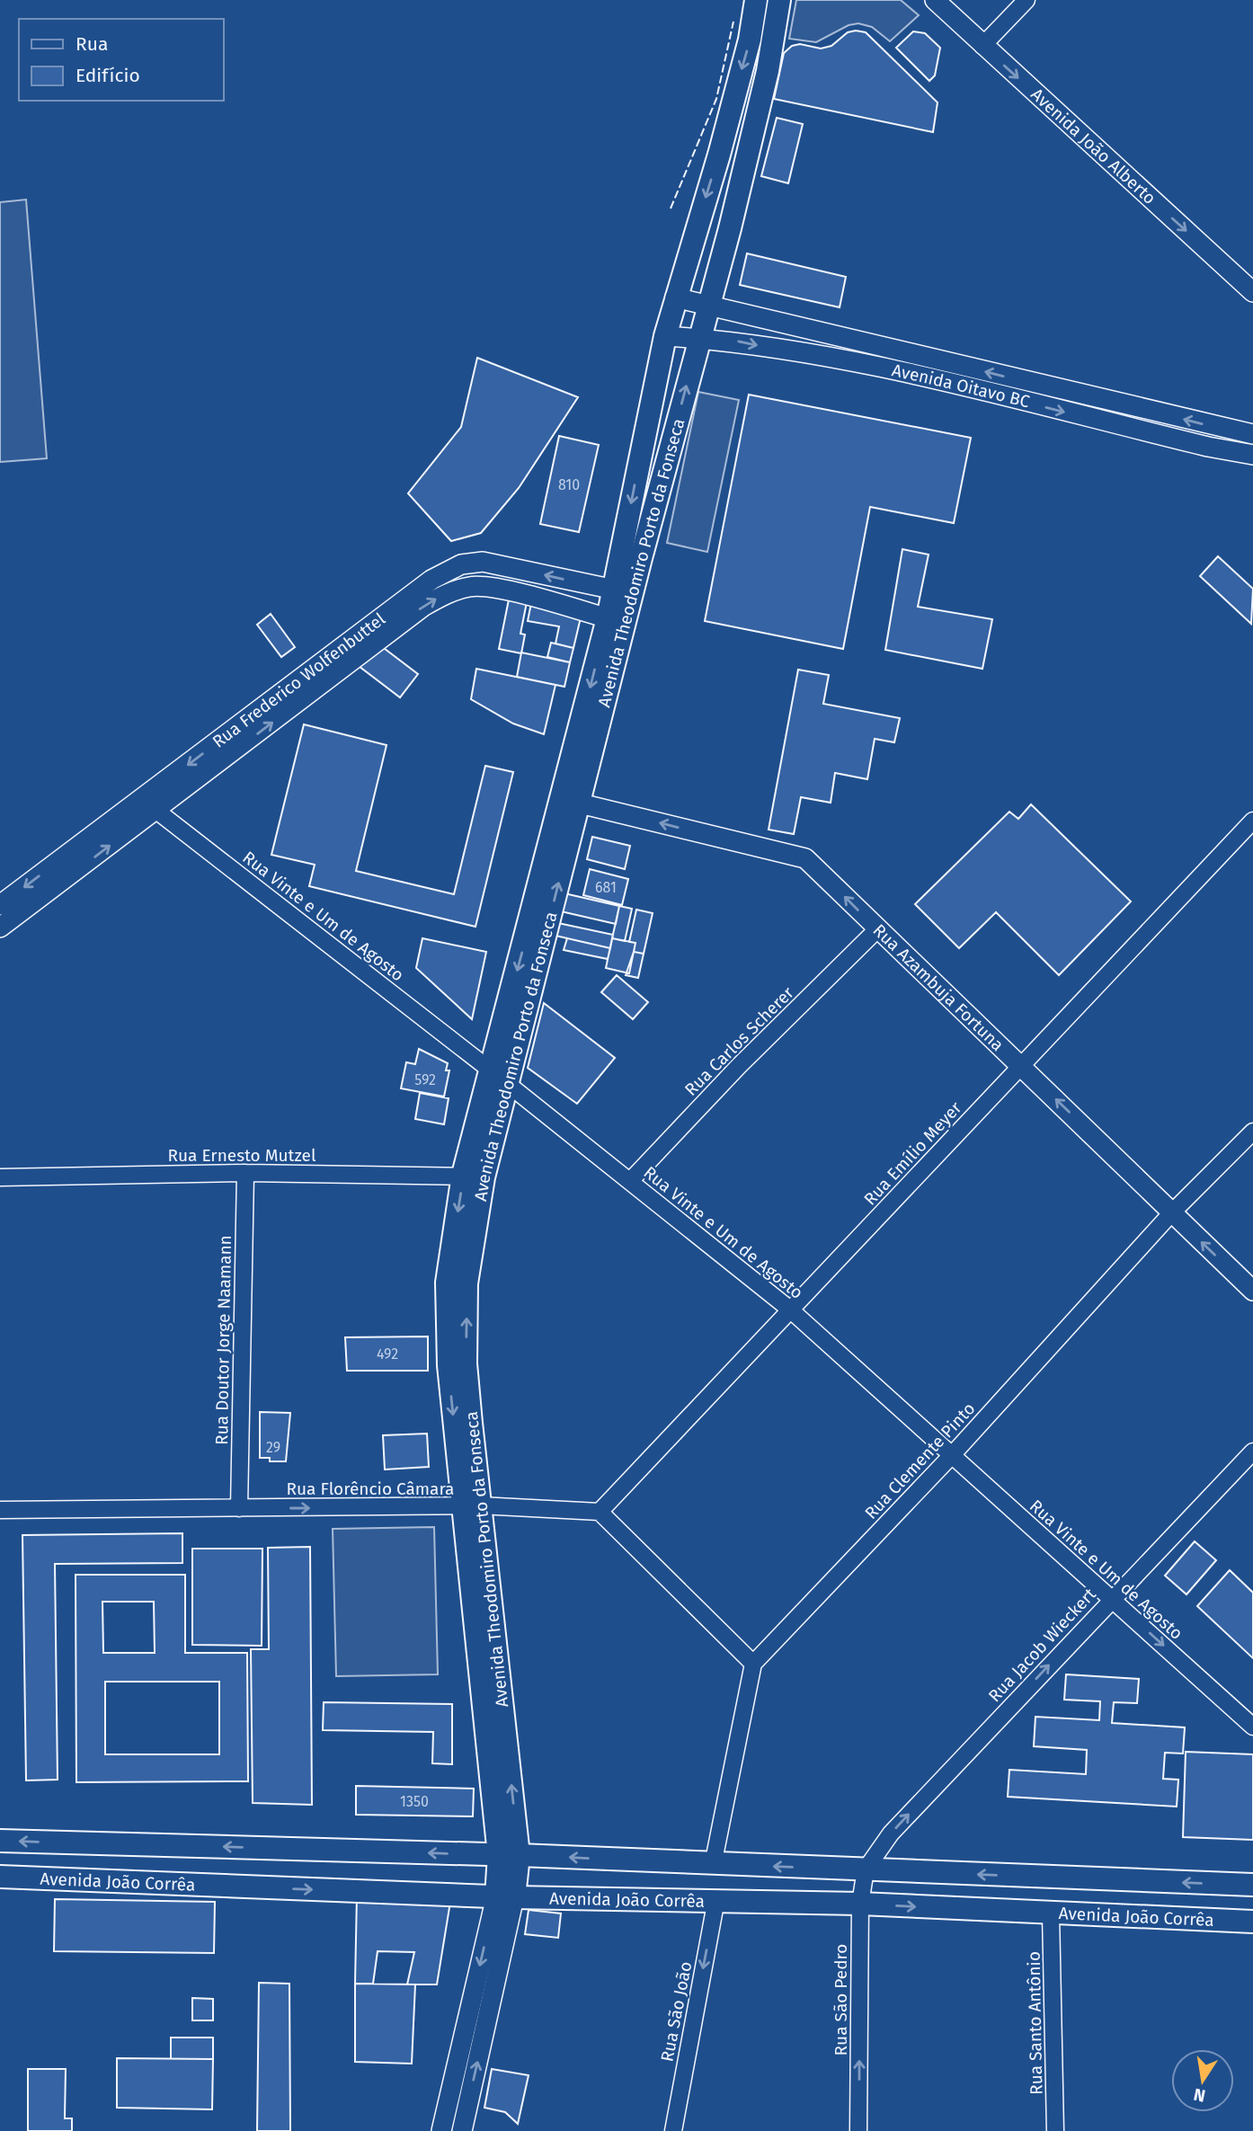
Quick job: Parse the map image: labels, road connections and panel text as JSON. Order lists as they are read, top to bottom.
{
  "streets": {
    "main road": ["Avenida Theodomiro Porto da Fonseca", "Avenida João Corrêa"],
    "street": [
      "Avenida João Alberto",
      "Avenida Oitavo BC",
      "Rua Frederico Wolfenbuttel",
      "Rua Vinte e Um de Agosto",
      "Rua Azambuja Fortuna",
      "Rua Carlos Scherer",
      "Rua Emílio Meyer",
      "Rua Ernesto Mutzel",
      "Rua Doutor Jorge Naamann",
      "Rua Clemente Pinto",
      "Rua Florêncio Câmara",
      "Rua Jacob Wieckert",
      "Rua São Pedro",
      "Rua São João",
      "Rua Santo Antônio"
    ]
  },
  "crossings": [
    ["Avenida Oitavo BC", "Avenida Theodomiro Porto da Fonseca"],
    ["Avenida Theodomiro Porto da Fonseca", "Rua Frederico Wolfenbuttel"],
    ["Avenida Theodomiro Porto da Fonseca", "Rua Vinte e Um de Agosto"],
    ["Avenida Theodomiro Porto da Fonseca", "Rua Azambuja Fortuna"],
    ["Avenida Theodomiro Porto da Fonseca", "Rua Ernesto Mutzel"],
    ["Avenida Theodomiro Porto da Fonseca", "Rua Florêncio Câmara"],
    ["Avenida Theodomiro Porto da Fonseca", "Avenida João Corrêa"],
    ["Rua Frederico Wolfenbuttel", "Rua Vinte e Um de Agosto"],
    ["Rua Vinte e Um de Agosto", "Rua Carlos Scherer"],
    ["Rua Vinte e Um de Agosto", "Rua Emílio Meyer"],
    ["Rua Vinte e Um de Agosto", "Rua Clemente Pinto"],
    ["Rua Vinte e Um de Agosto", "Rua Jacob Wieckert"],
    ["Rua Azambuja Fortuna", "Rua Carlos Scherer"],
    ["Rua Azambuja Fortuna", "Rua Emílio Meyer"],
    ["Rua Azambuja Fortuna", "Rua Clemente Pinto"],
    ["Rua Emílio Meyer", "Rua Florêncio Câmara"],
    ["Rua Ernesto Mutzel", "Rua Doutor Jorge Naamann"],
    ["Rua Doutor Jorge Naamann", "Rua Florêncio Câmara"],
    ["Rua Jacob Wieckert", "Avenida João Corrêa"],
    ["Rua Jacob Wieckert", "Rua São Pedro"],
    ["Avenida João Corrêa", "Rua São Pedro"],
    ["Avenida João Corrêa", "Rua São João"],
    ["Avenida João Corrêa", "Rua Santo Antônio"]
  ],
  "one_way": [
    "Avenida João Alberto",
    "Rua Azambuja Fortuna",
    "Rua Florêncio Câmara",
    "Rua Jacob Wieckert",
    "Rua São Pedro",
    "Rua São João"
  ],
  "house_numbers": [
    "810",
    "681",
    "592",
    "492",
    "29",
    "1350"
  ],
  "legend": ["Rua", "Edifício"],
  "north": "bottom"
}
